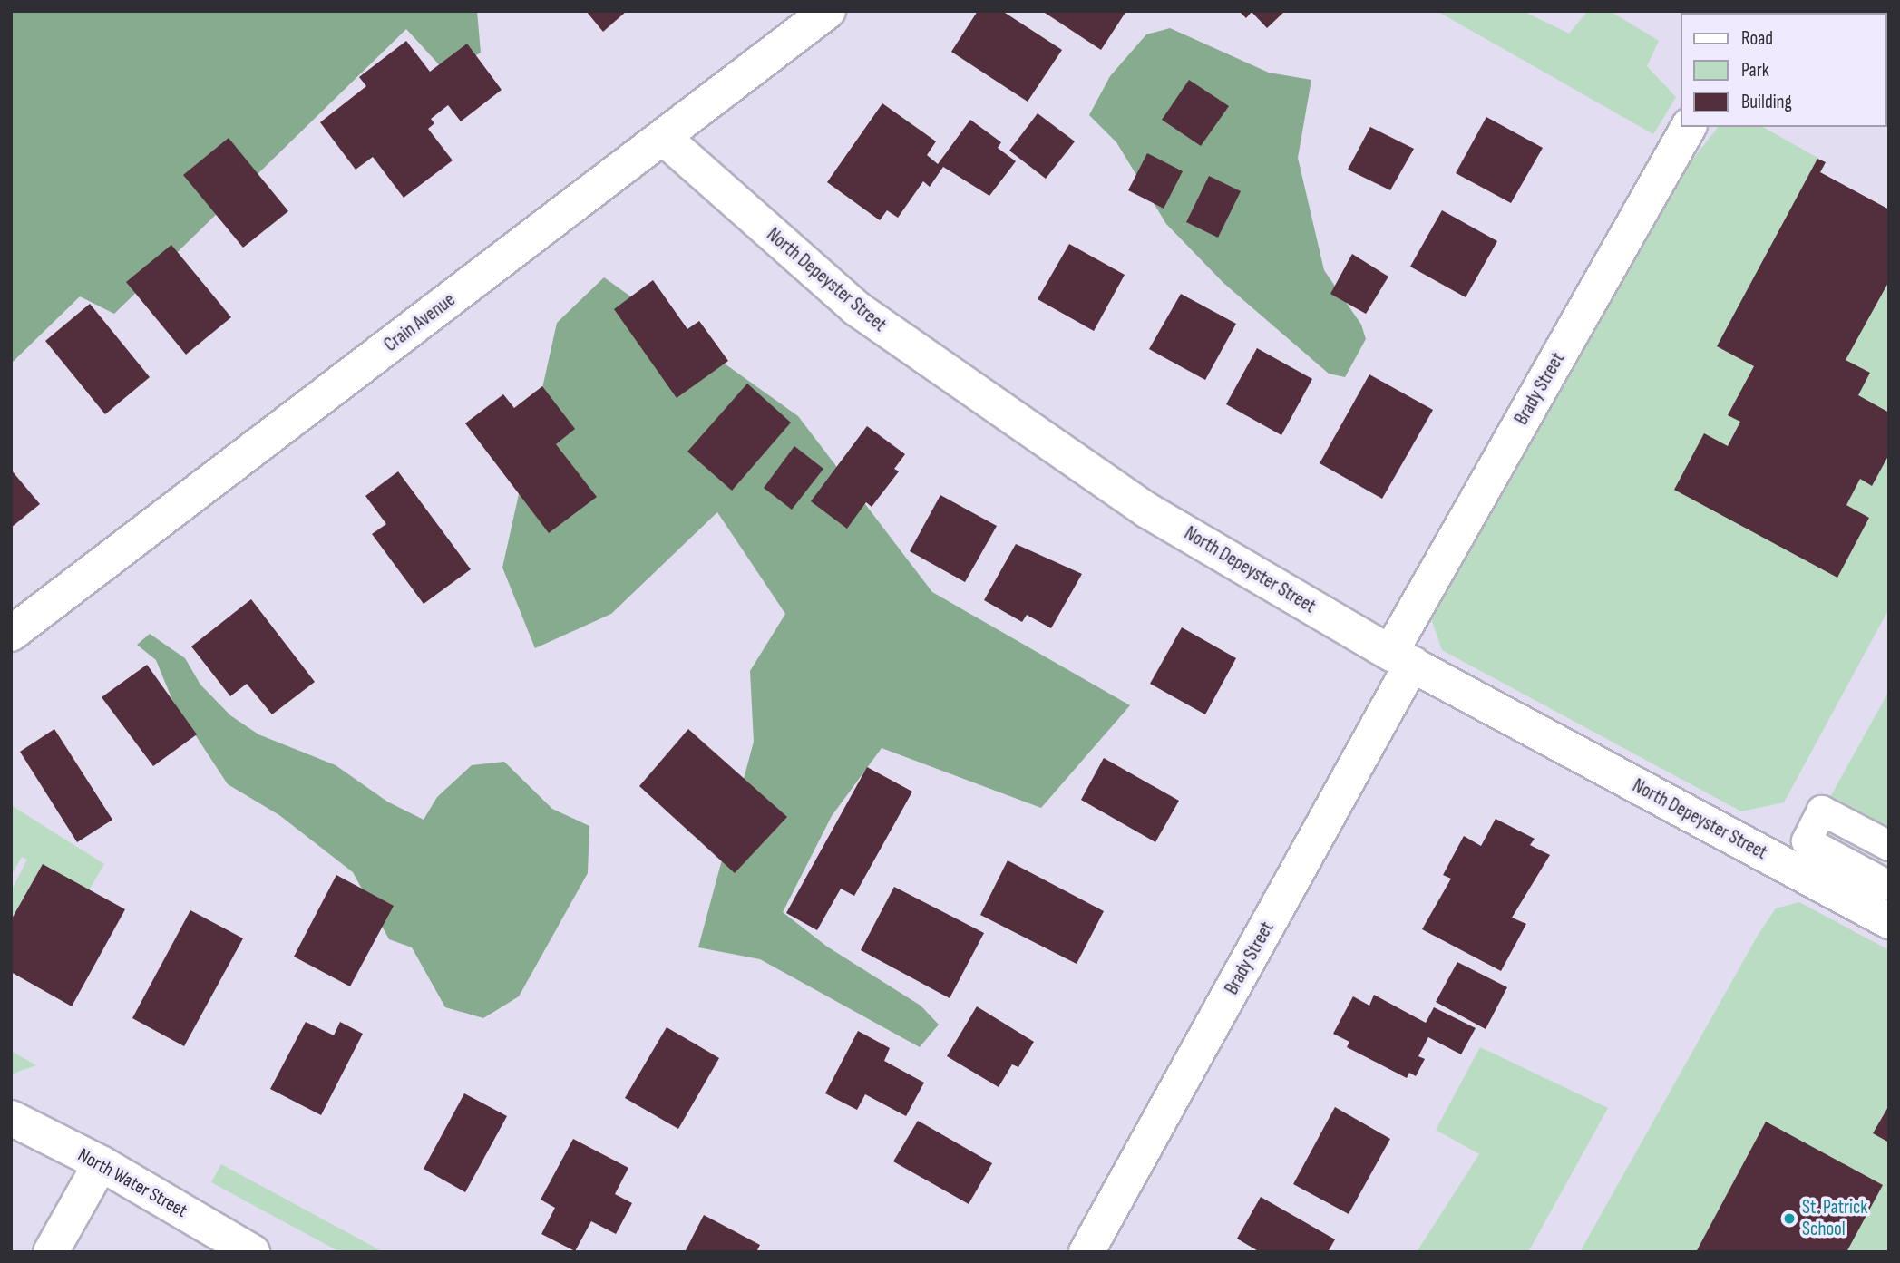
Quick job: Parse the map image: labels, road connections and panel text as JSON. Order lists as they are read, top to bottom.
{
  "streets": {
    "street": [
      "North Depeyster Street",
      "Crain Avenue",
      "Brady Street",
      "North Water Street"
    ]
  },
  "crossings": [
    ["North Depeyster Street", "Crain Avenue"],
    ["North Depeyster Street", "Brady Street"]
  ],
  "places": ["St. Patrick School"],
  "legend": ["Road", "Park", "Building"]
}
